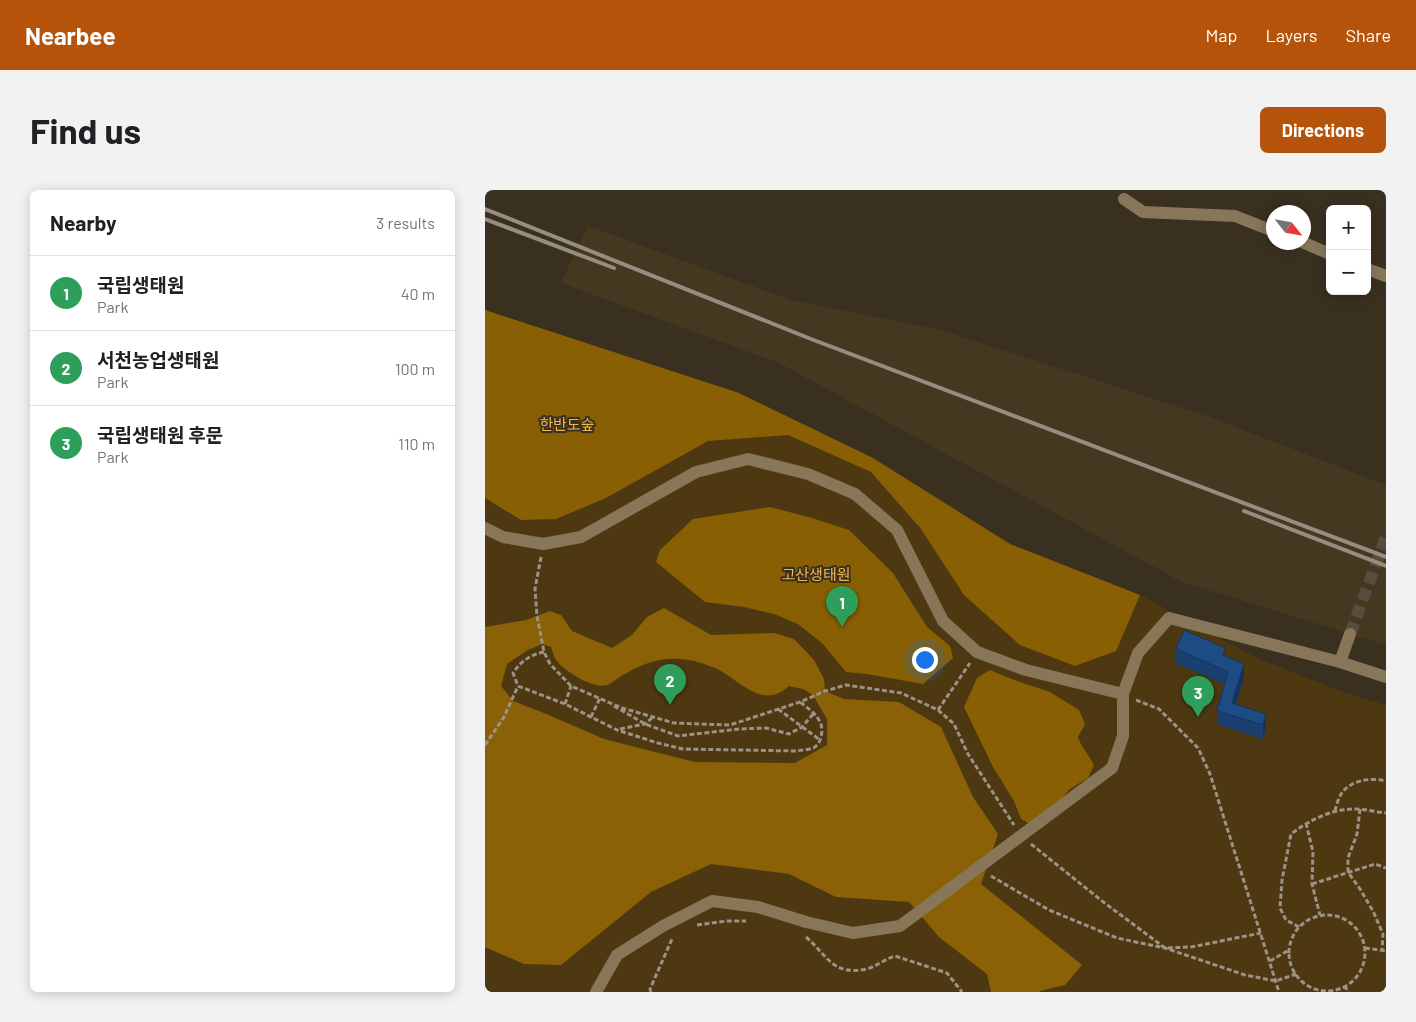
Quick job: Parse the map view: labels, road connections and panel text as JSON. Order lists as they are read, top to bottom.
{
  "parks": ["한반도숲", "고산생태원"],
  "north": "bottom right",
  "page": {
    "header": "Nearbee",
    "nav": ["Map", "Layers", "Share"],
    "buttons": "Directions",
    "title": "Find us",
    "heading": ["Nearby", "3 results"],
    "map_buttons": ["+", "−"],
    "list": [
      {
        "mark": "1",
        "name": "국립생태원",
        "note": "Park",
        "value": "40 m"
      },
      {
        "mark": "2",
        "name": "서천농업생태원",
        "note": "Park",
        "value": "100 m"
      },
      {
        "mark": "3",
        "name": "국립생태원 후문",
        "note": "Park",
        "value": "110 m"
      }
    ],
    "pins": ["1", "2", "3"]
  }
}
